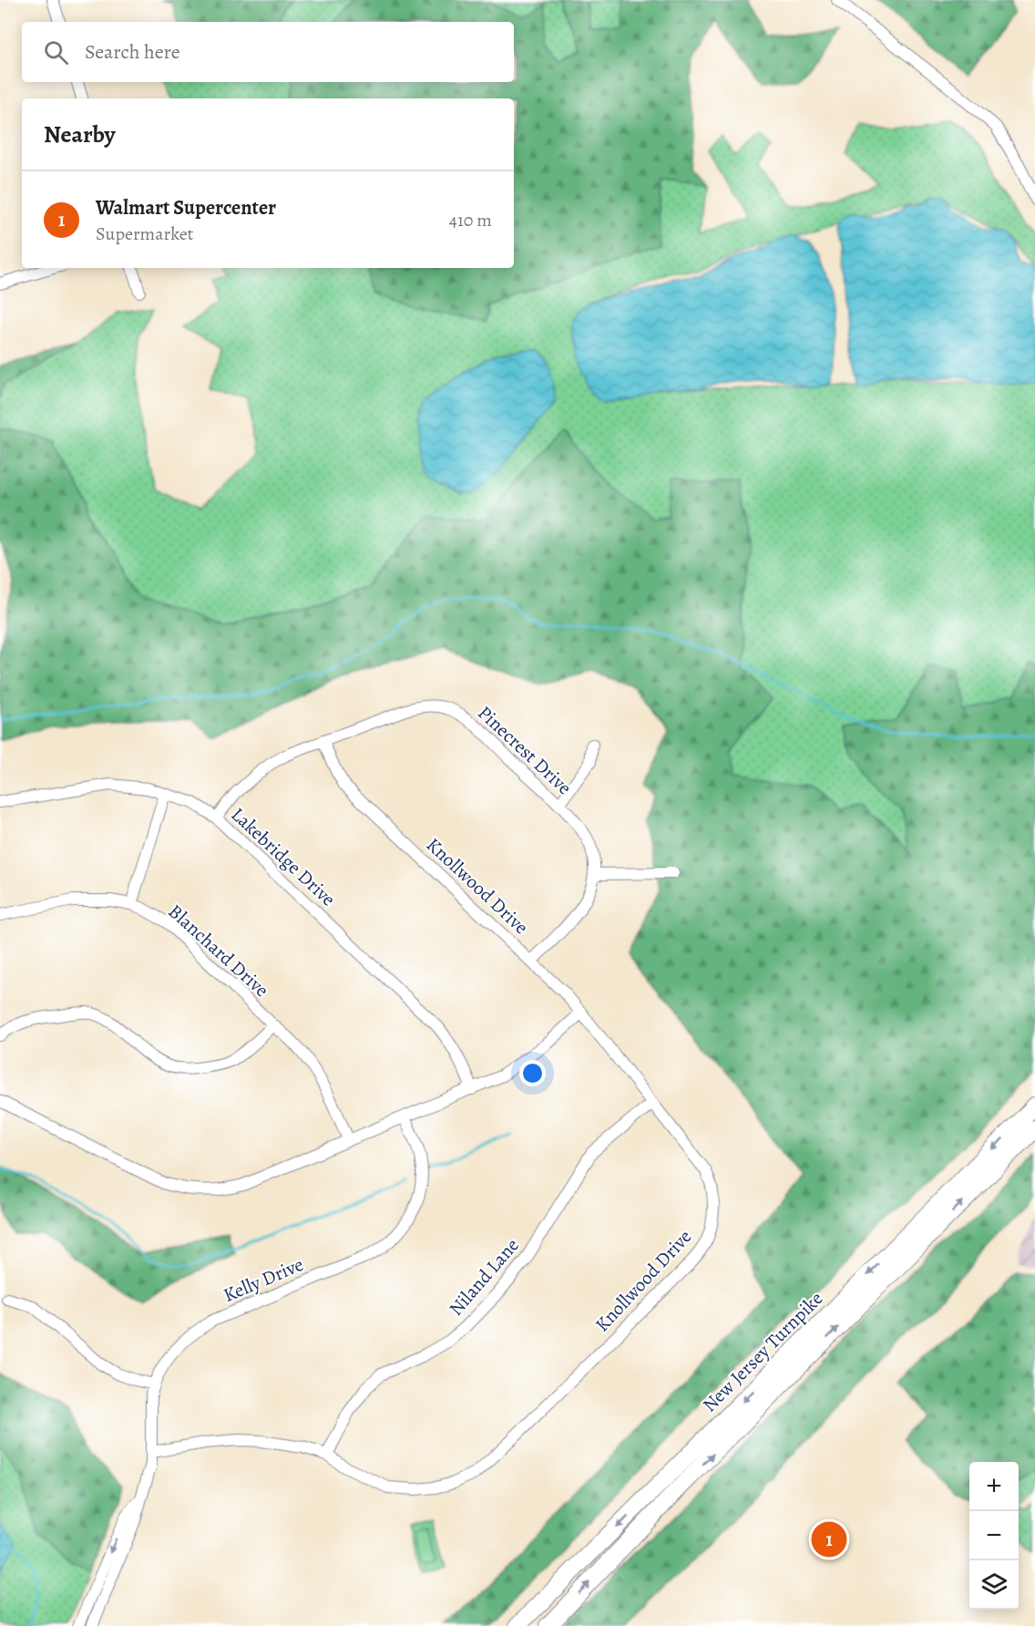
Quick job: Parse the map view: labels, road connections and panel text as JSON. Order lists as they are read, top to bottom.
{
  "streets": {
    "highway": ["New Jersey Turnpike"],
    "street": [
      "Pinecrest Drive",
      "Lakebridge Drive",
      "Knollwood Drive",
      "Blanchard Drive",
      "Niland Lane",
      "Kelly Drive"
    ]
  },
  "crossings": [
    ["Pinecrest Drive", "Lakebridge Drive"],
    ["Pinecrest Drive", "Knollwood Drive"],
    ["Knollwood Drive", "Niland Lane"],
    ["Knollwood Drive", "Kelly Drive"]
  ],
  "page": {
    "search": "Search here",
    "heading": "Nearby",
    "list": [
      {
        "mark": "1",
        "name": "Walmart Supercenter",
        "note": "Supermarket",
        "value": "410 m"
      }
    ],
    "map_buttons": ["+", "−"],
    "pins": "1"
  }
}
